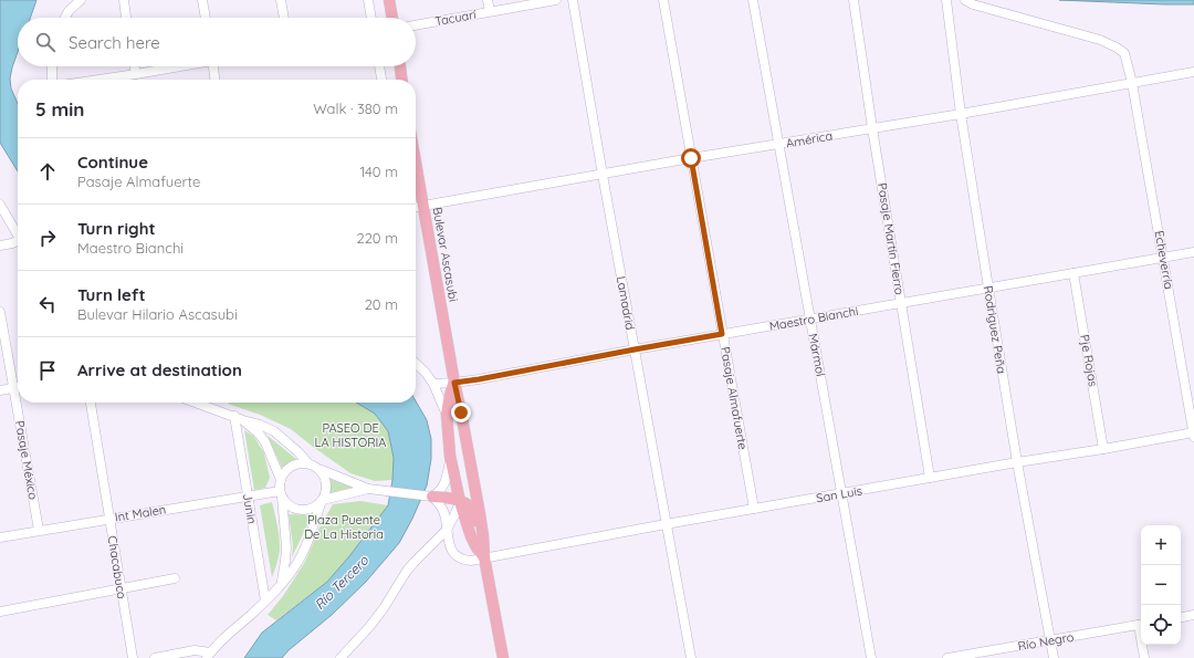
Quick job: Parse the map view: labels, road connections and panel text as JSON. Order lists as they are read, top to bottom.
{
  "streets": {
    "main road": ["Bulevar Ascasubi"],
    "street": [
      "Tacuarí",
      "América",
      "Pasaje Martín Fierro",
      "Echeverría",
      "Lamadrid",
      "Maestro Bianchi",
      "Rodriguez Peña",
      "Mármol",
      "Pje Rojas",
      "Pasaje Almafuerte",
      "Pasaje México",
      "San Luis",
      "Junin",
      "Int Malen",
      "Chacabuco",
      "Río Negro"
    ]
  },
  "crossings": [
    ["América", "Pasaje Martín Fierro"],
    ["América", "Bulevar Ascasubi"],
    ["América", "Echeverría"],
    ["América", "Lamadrid"],
    ["América", "Rodriguez Peña"],
    ["América", "Mármol"],
    ["América", "Pasaje Almafuerte"],
    ["Pasaje Martín Fierro", "Maestro Bianchi"],
    ["Pasaje Martín Fierro", "San Luis"],
    ["Bulevar Ascasubi", "Maestro Bianchi"],
    ["Echeverría", "Maestro Bianchi"],
    ["Echeverría", "San Luis"],
    ["Lamadrid", "Maestro Bianchi"],
    ["Lamadrid", "San Luis"],
    ["Maestro Bianchi", "Rodriguez Peña"],
    ["Maestro Bianchi", "Mármol"],
    ["Maestro Bianchi", "Pje Rojas"],
    ["Maestro Bianchi", "Pasaje Almafuerte"],
    ["Rodriguez Peña", "San Luis"],
    ["Rodriguez Peña", "Río Negro"],
    ["Mármol", "San Luis"],
    ["Pje Rojas", "San Luis"],
    ["Pasaje Almafuerte", "San Luis"],
    ["Pasaje México", "Int Malen"],
    ["Junin", "Int Malen"],
    ["Int Malen", "Chacabuco"]
  ],
  "water": ["Río Tercero"],
  "parks": ["PASEO DE LA HISTORIA", "Plaza Puente De La Historia"],
  "page": {
    "search": "Search here",
    "heading": ["5 min", "Walk · 380 m"],
    "list": [
      ["Continue", "Pasaje Almafuerte", "140 m"],
      ["Turn right", "Maestro Bianchi", "220 m"],
      ["Turn left", "Bulevar Hilario Ascasubi", "20 m"],
      "Arrive at destination"
    ],
    "map_buttons": ["+", "−"]
  }
}
